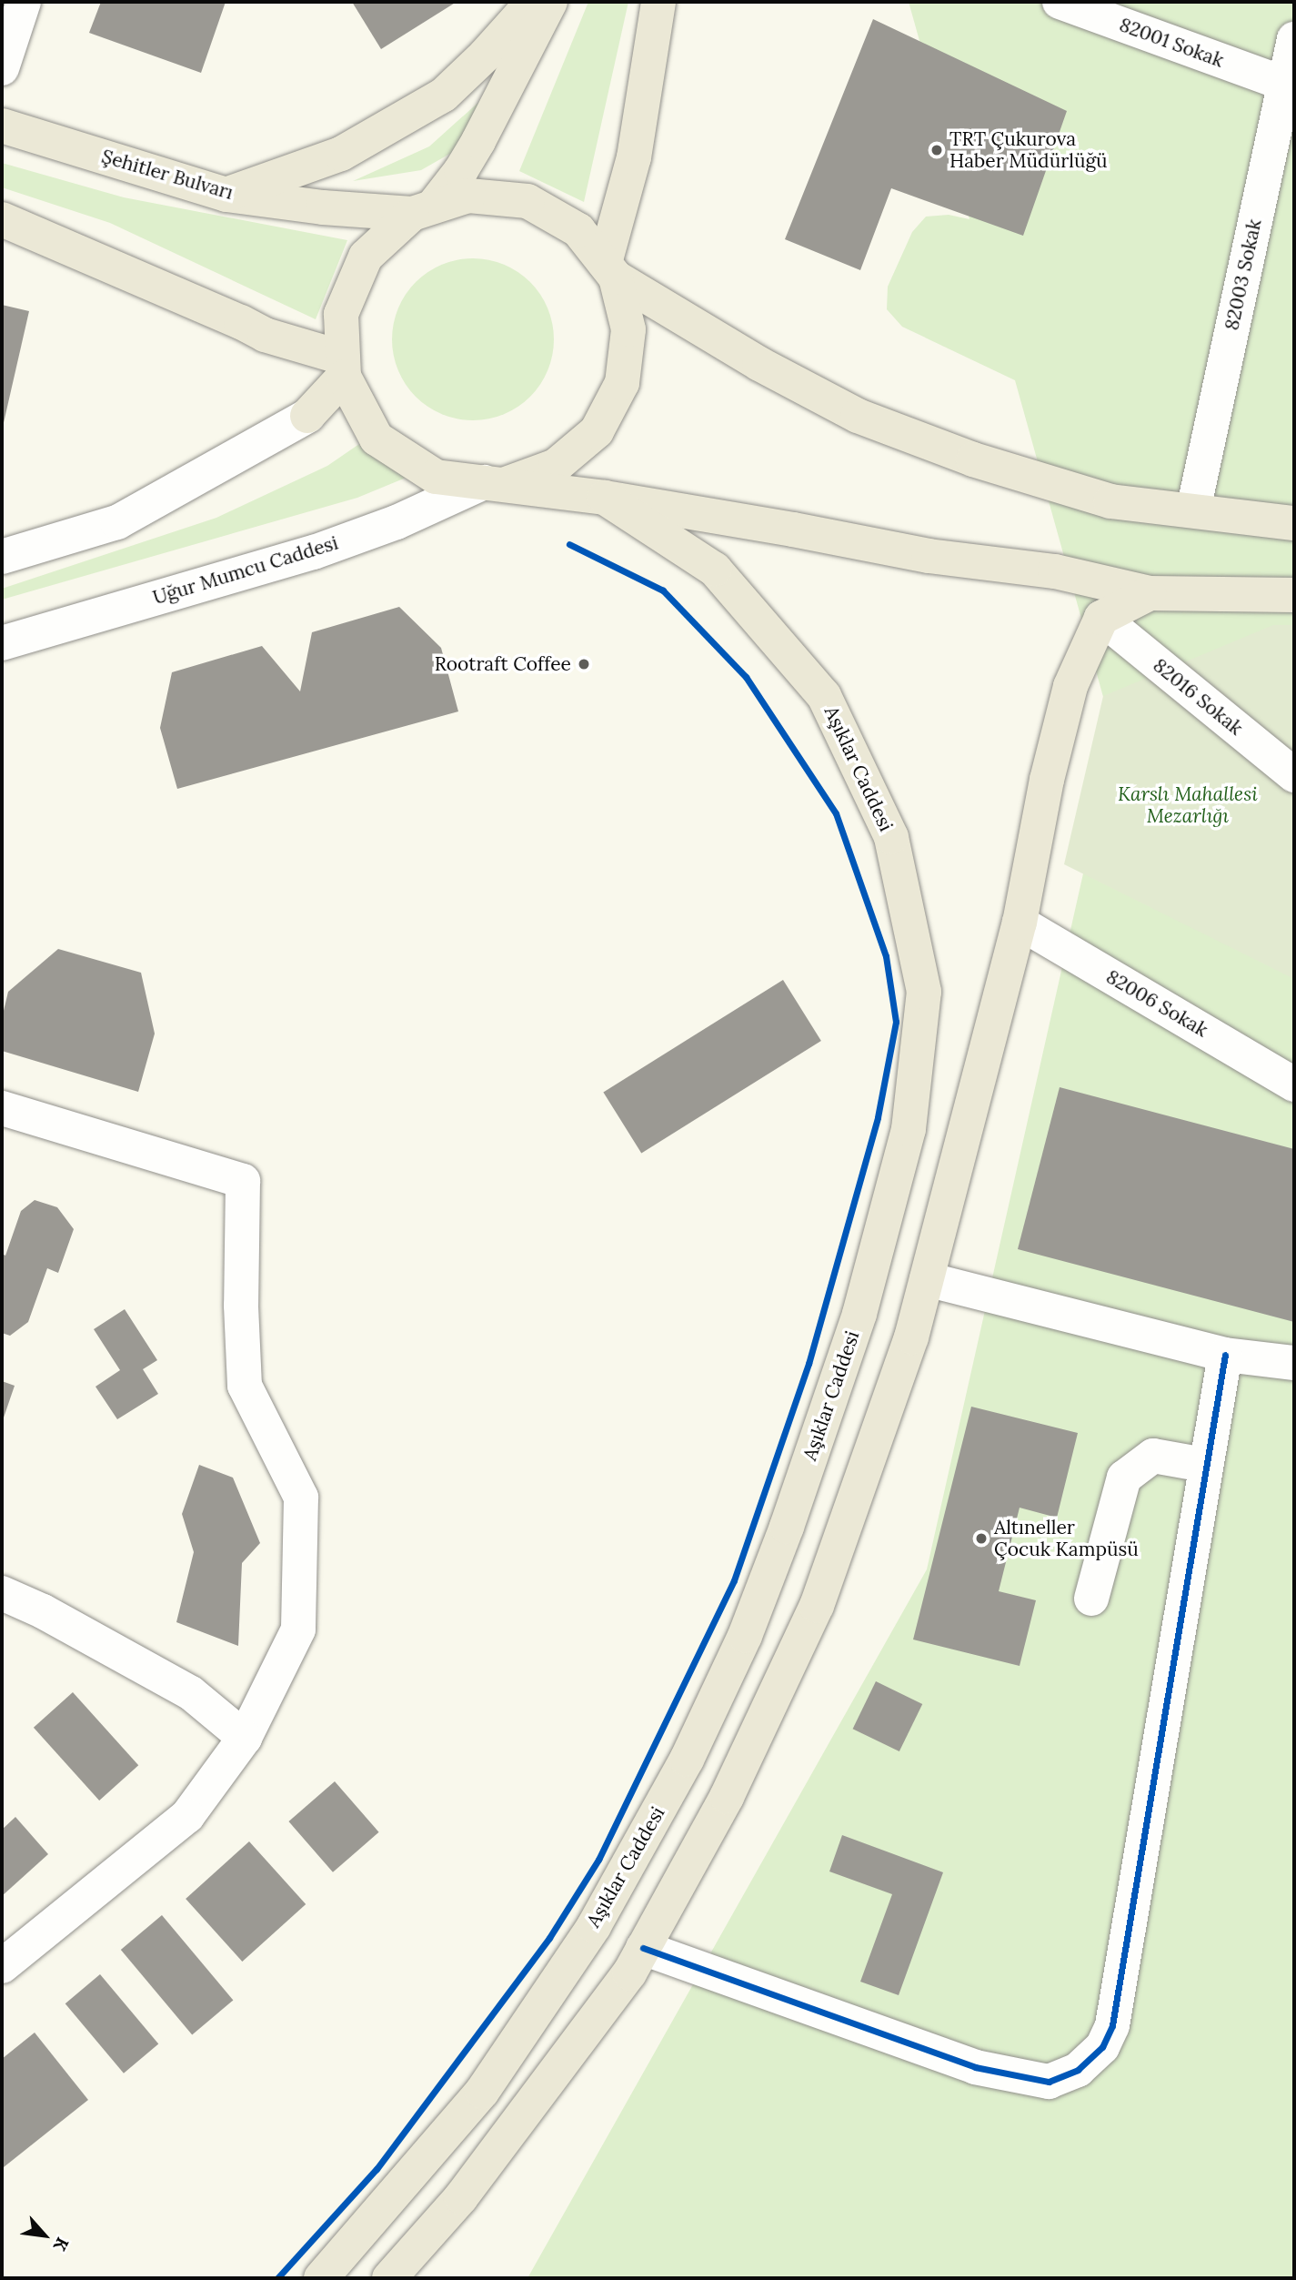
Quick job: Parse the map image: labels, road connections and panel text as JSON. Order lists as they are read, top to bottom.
{
  "streets": {
    "main road": ["Şehitler Bulvarı", "Aşıklar Caddesi"],
    "street": [
      "82001 Sokak",
      "82003 Sokak",
      "Uğur Mumcu Caddesi",
      "82016 Sokak",
      "82006 Sokak"
    ]
  },
  "crossings": [
    ["82001 Sokak", "82003 Sokak"]
  ],
  "parks": ["Karslı Mahallesi Mezarlığı"],
  "places": ["TRT Çukurova Haber Müdürlüğü", "Rootraft Coffee", "Altıneller Çocuk Kampüsü"],
  "north": "bottom right"
}
